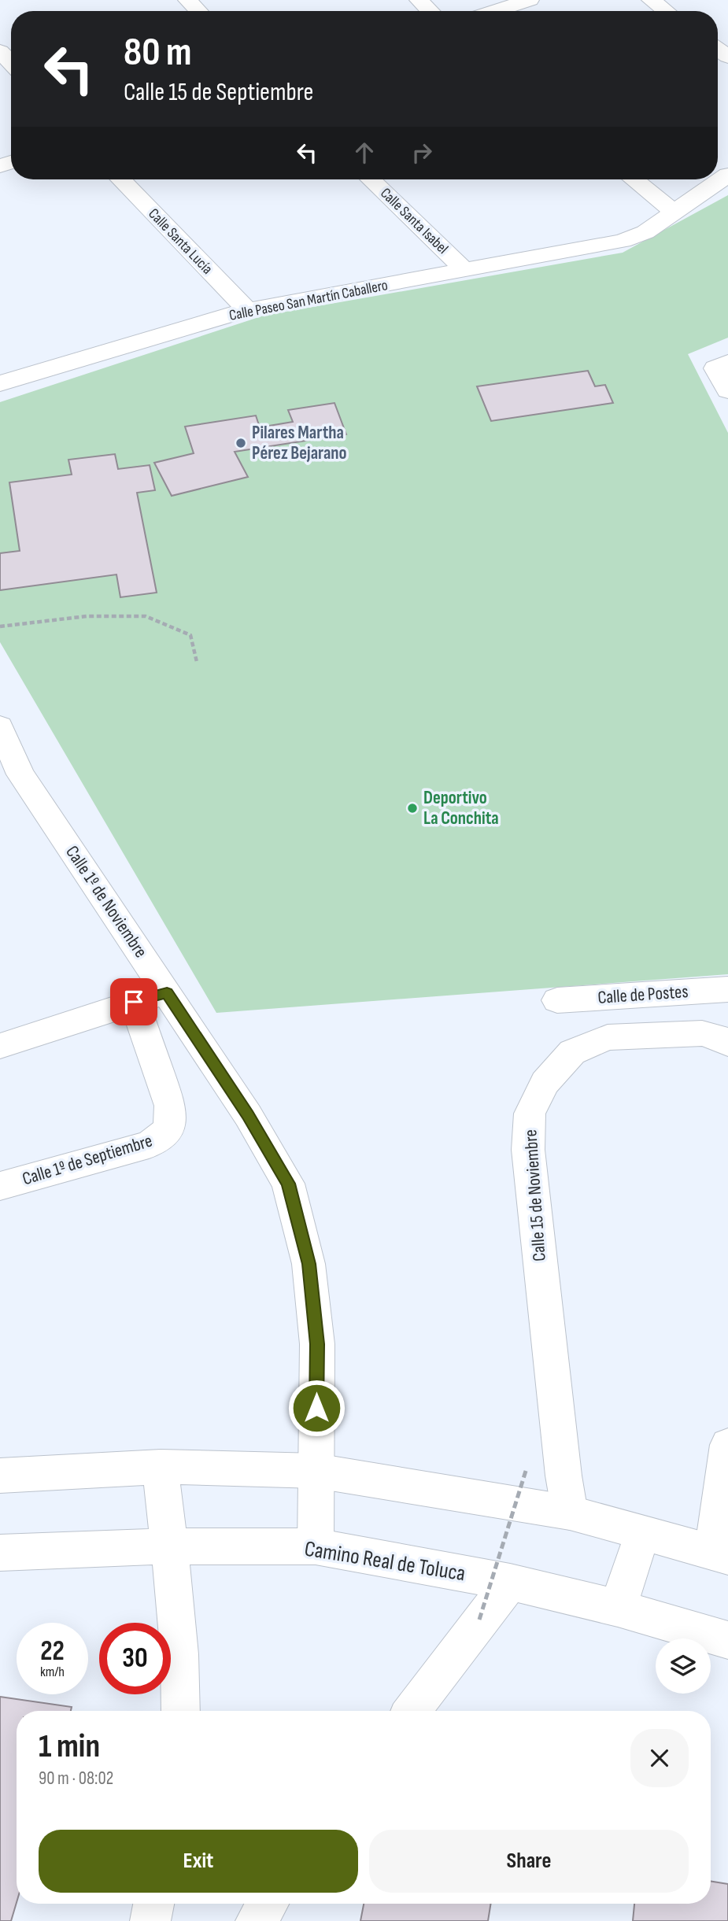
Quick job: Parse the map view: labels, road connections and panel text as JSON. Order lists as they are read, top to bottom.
{
  "streets": {
    "street": [
      "Calle Santa Isabel",
      "Calle Santa Lucía",
      "Calle Paseo San Martín Caballero",
      "Calle 1º de Noviembre",
      "Calle de Postes",
      "Calle 1º de Septiembre",
      "Calle 15 de Noviembre",
      "Camino Real de Toluca"
    ]
  },
  "crossings": [
    ["Calle Santa Isabel", "Calle Paseo San Martín Caballero"],
    ["Calle Santa Lucía", "Calle Paseo San Martín Caballero"],
    ["Calle 1º de Noviembre", "Camino Real de Toluca"]
  ],
  "places": ["Pilares Martha Pérez Bejarano", "Deportivo La Conchita"],
  "page": {
    "turn": ["80 m", "Calle 15 de Septiembre"],
    "speed": "22 km/h",
    "limit": "30",
    "heading": ["1 min", "90 m · 08:02"],
    "buttons": ["Exit", "Share"]
  }
}
